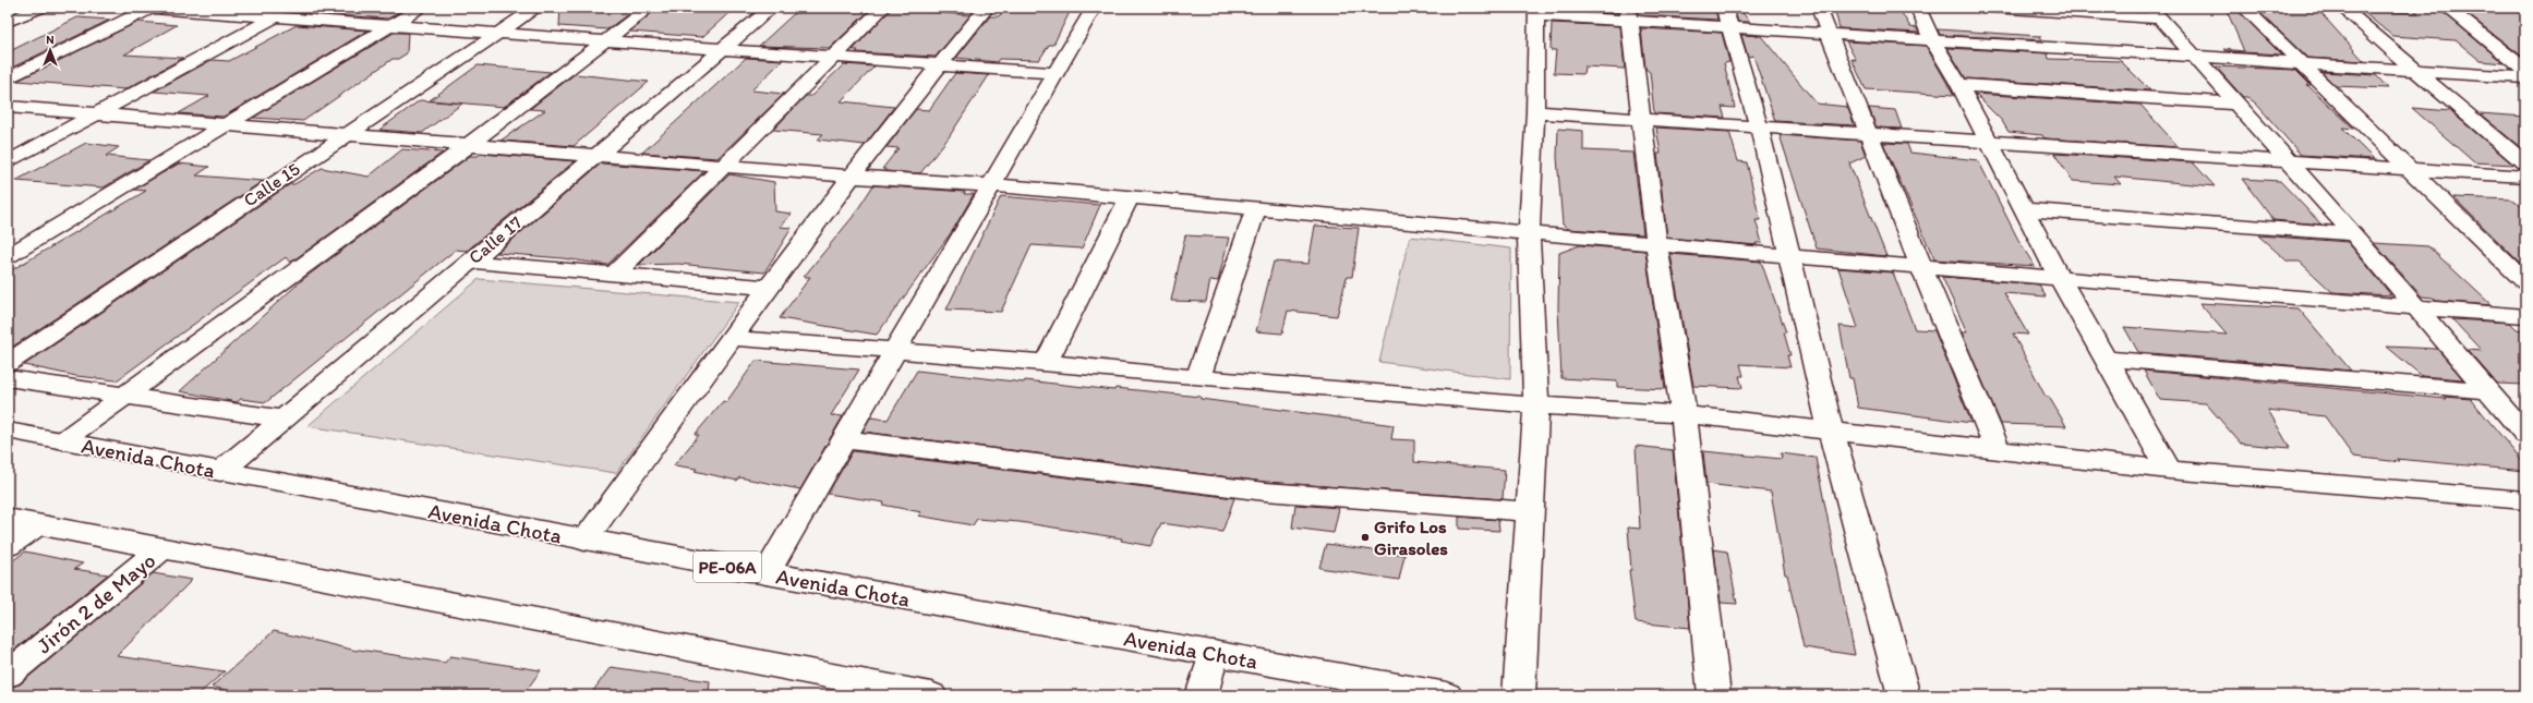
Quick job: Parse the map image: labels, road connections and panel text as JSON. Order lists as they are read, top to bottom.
{
  "streets": {
    "main road": [
      "Calle 15",
      "Calle 17",
      "Avenida Chota",
      "PE-06A",
      "Jirón 2 de Mayo"
    ]
  },
  "crossings": [
    ["Calle 17", "Avenida Chota"]
  ],
  "places": ["Grifo Los Girasoles"],
  "north": "top"
}
